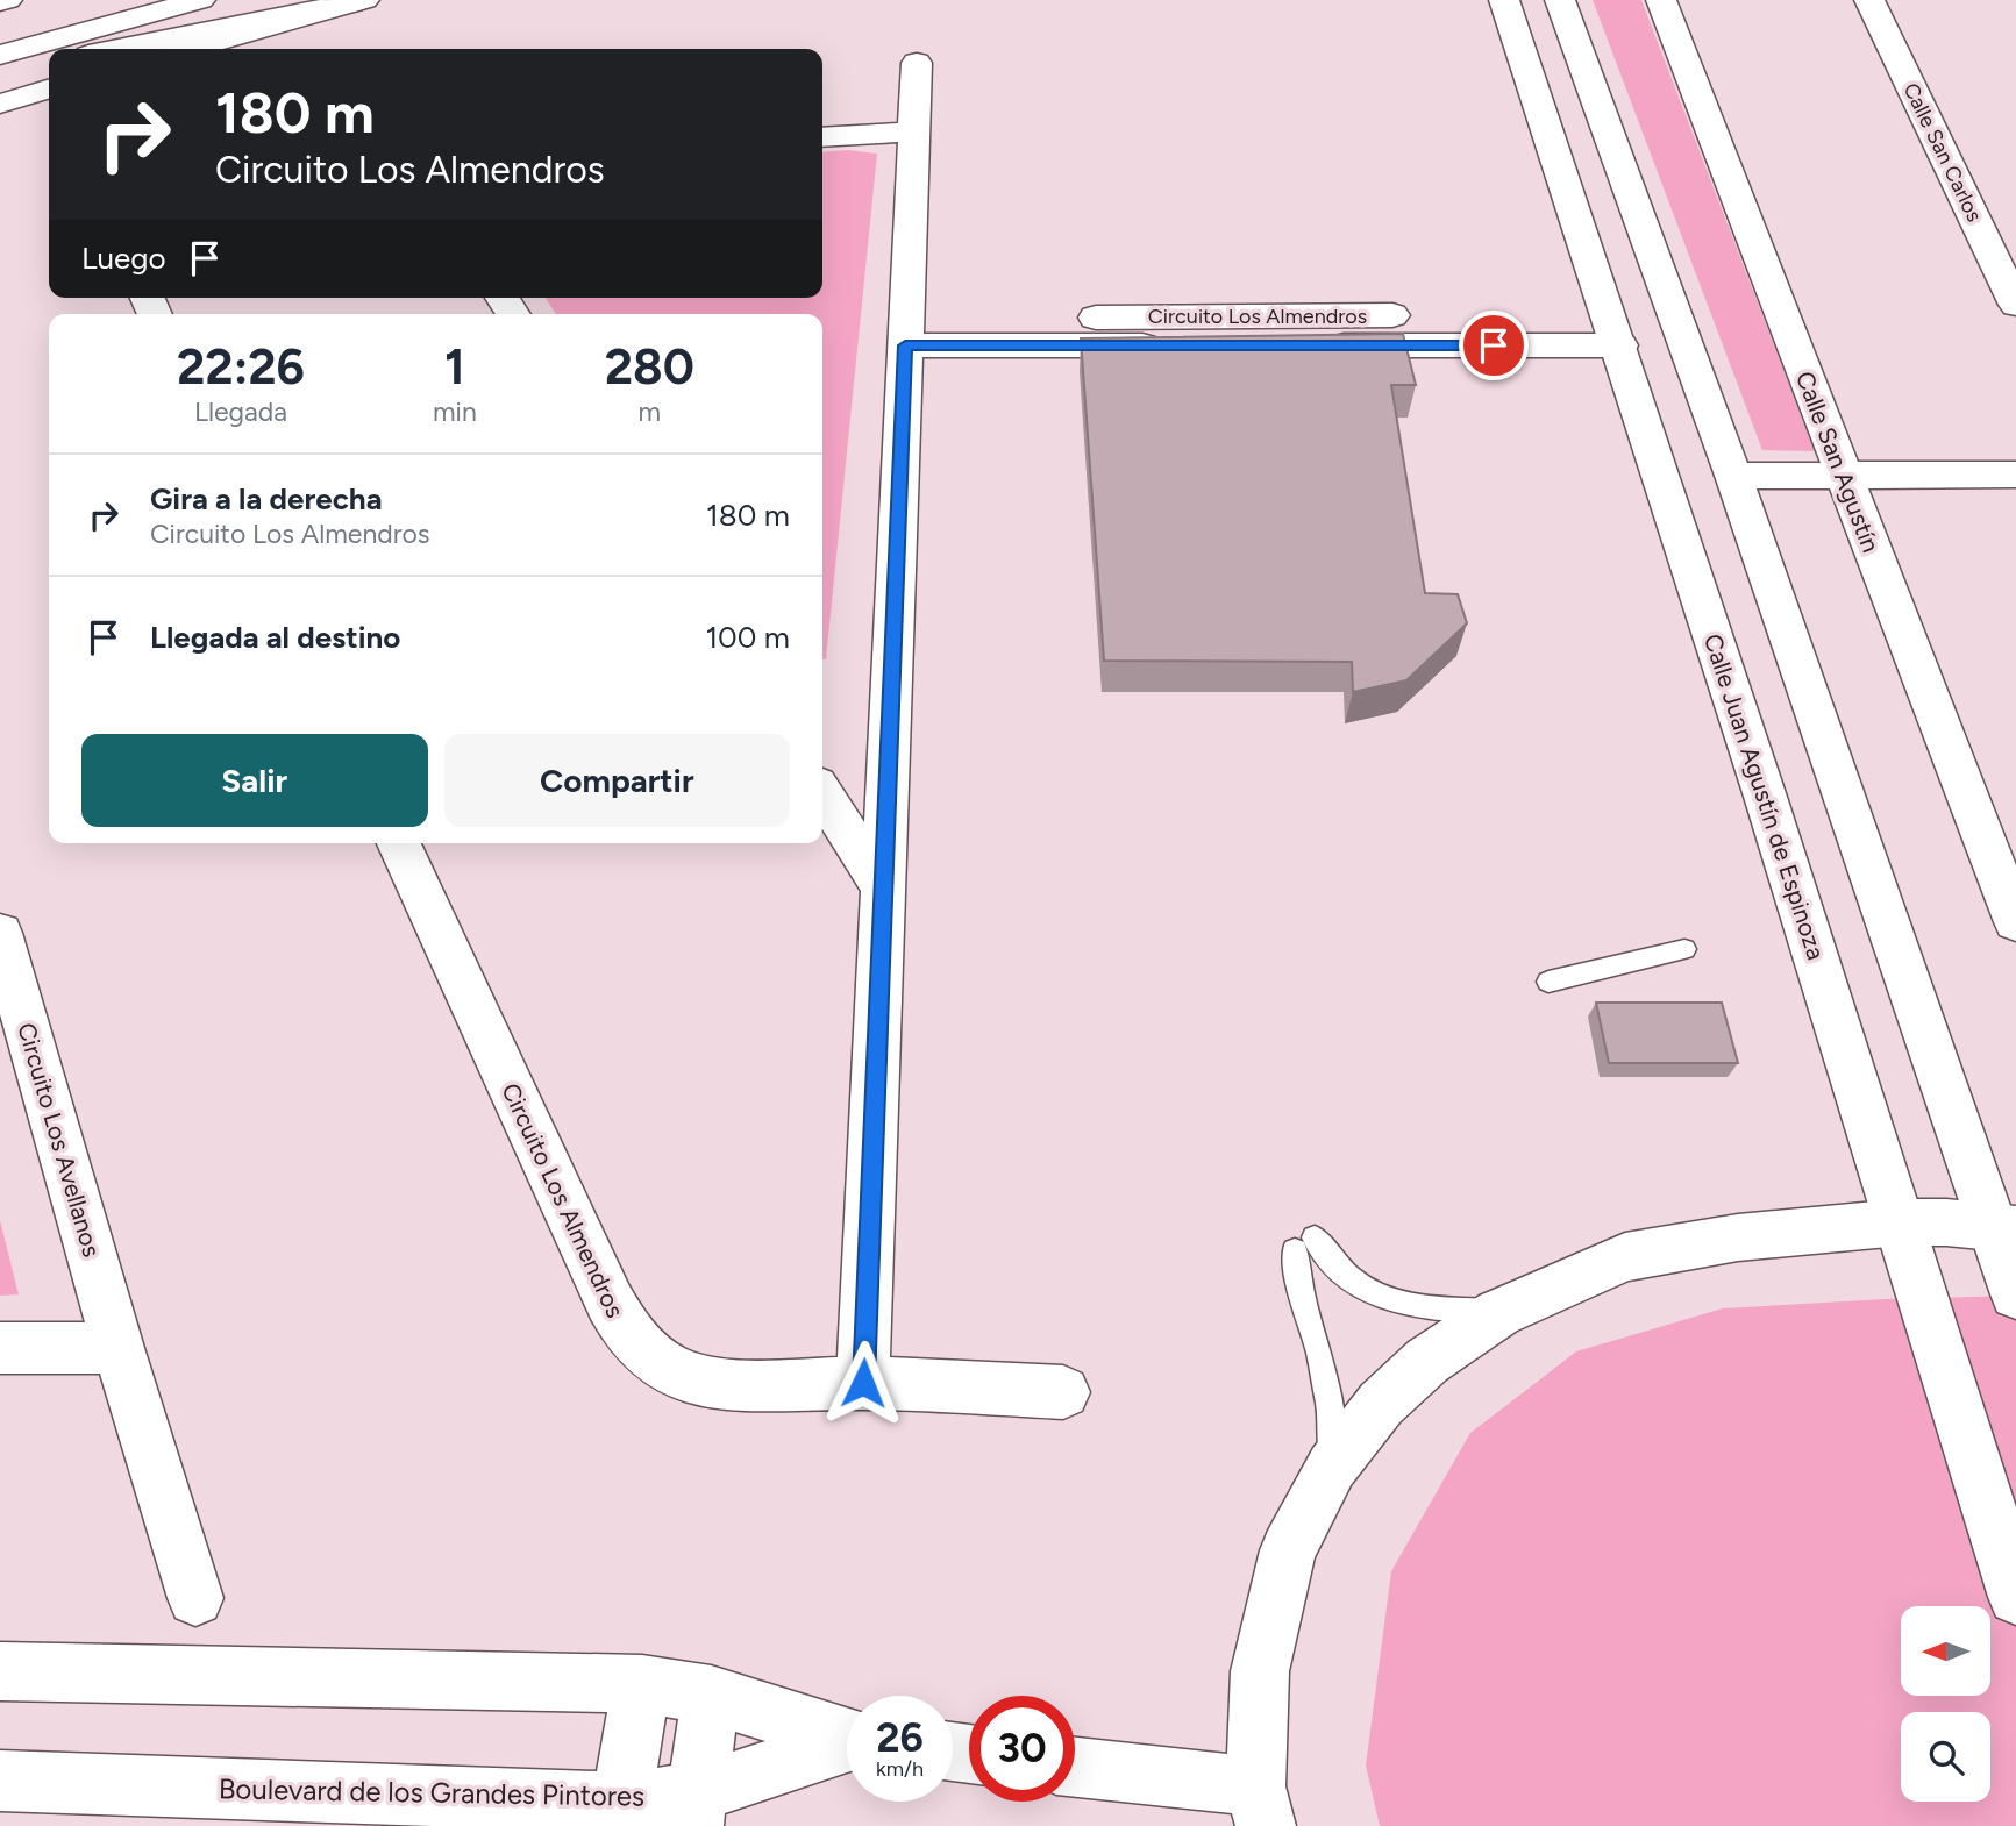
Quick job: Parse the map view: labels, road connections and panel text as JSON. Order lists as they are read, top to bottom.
{
  "streets": {
    "main road": [
      "Calle San Carlos",
      "Circuito Los Almendros",
      "Calle San Agustín",
      "Calle Juan Agustín de Espinoza",
      "Circuito Los Avellanos",
      "Boulevard de los Grandes Pintores"
    ]
  },
  "crossings": [
    ["Circuito Los Almendros", "Calle Juan Agustín de Espinoza"]
  ],
  "north": "left",
  "page": {
    "turn": ["180 m", "Circuito Los Almendros"],
    "then": "Luego",
    "eta": [
      "22:26",
      "Llegada",
      "1",
      "min",
      "280",
      "m"
    ],
    "list": [
      {
        "name": "Gira a la derecha",
        "note": "Circuito Los Almendros",
        "value": "180 m"
      },
      {
        "name": "Llegada al destino",
        "value": "100 m"
      }
    ],
    "buttons": ["Salir", "Compartir"],
    "speed": "26 km/h",
    "limit": "30"
  }
}
